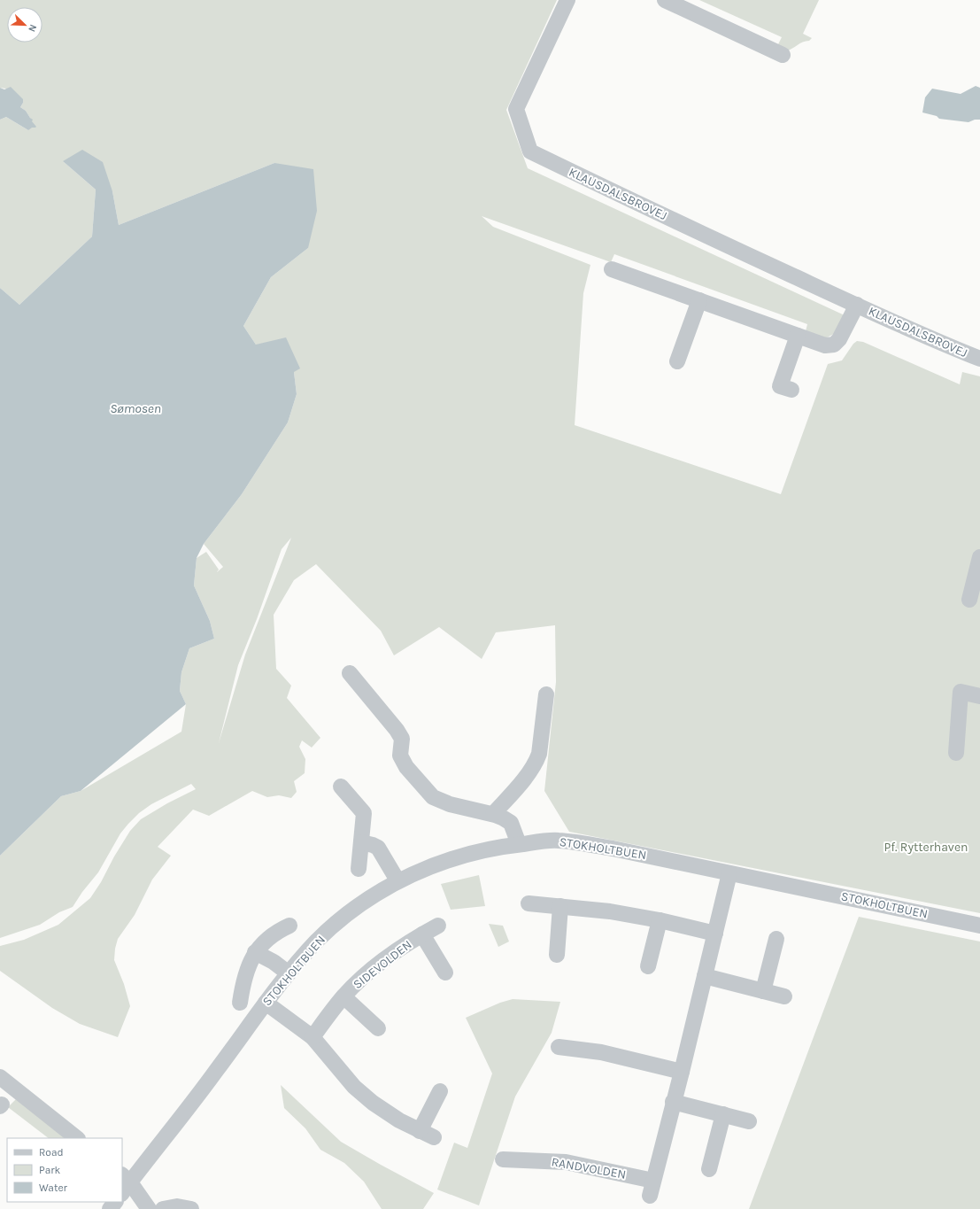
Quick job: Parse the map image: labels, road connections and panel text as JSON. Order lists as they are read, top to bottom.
{
  "streets": {
    "street": [
      "KLAUSDALSBROVEJ",
      "STOKHOLTBUEN",
      "SIDEVOLDEN",
      "RANDVOLDEN"
    ]
  },
  "crossings": [
    ["STOKHOLTBUEN", "RANDVOLDEN"]
  ],
  "water": ["Sømosen"],
  "parks": ["Pf. Rytterhaven"],
  "legend": ["Road", "Park", "Water"],
  "north": "bottom right"
}
